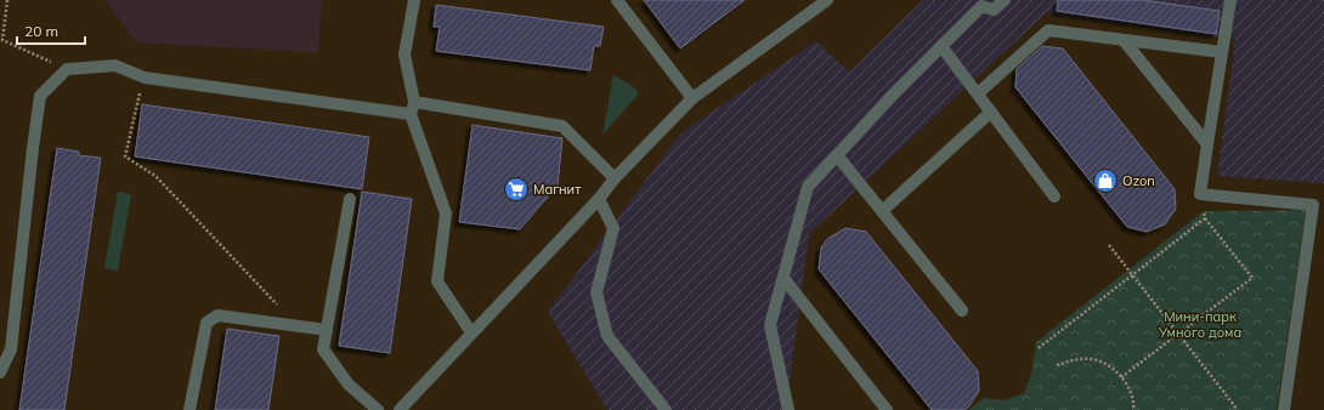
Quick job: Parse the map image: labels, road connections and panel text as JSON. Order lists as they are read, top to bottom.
{
  "parks": ["Мини-парк Умного дома"],
  "places": {
    "shop": ["Ozon"],
    "supermarket": ["Магнит"]
  },
  "scale_bar": "20 m"
}
